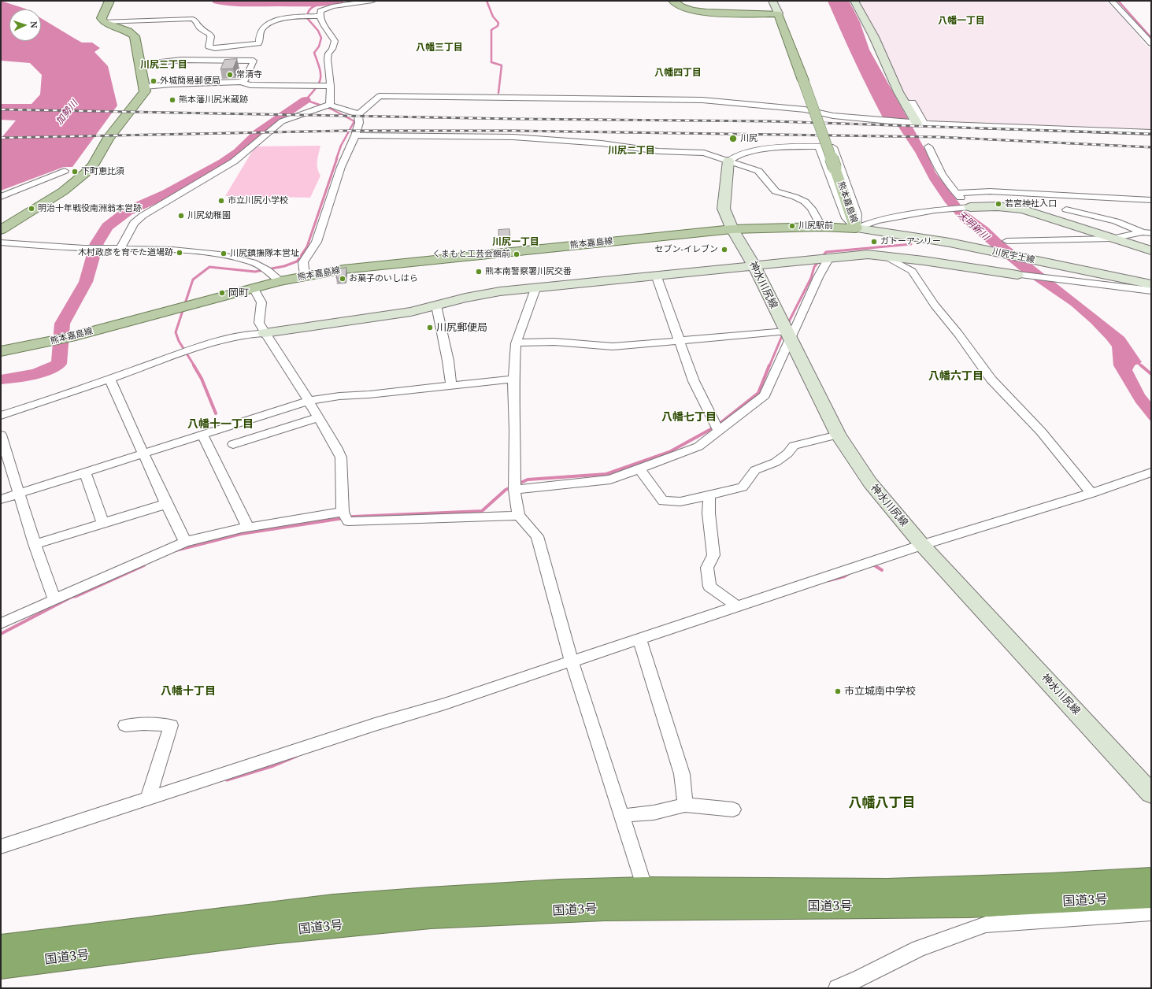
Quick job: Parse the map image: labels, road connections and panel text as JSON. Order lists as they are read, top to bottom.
{
  "streets": {
    "highway": ["国道3号"],
    "main road": ["熊本嘉島線"],
    "street": ["川尻宇土線", "神水川尻線"]
  },
  "crossings": [
    ["熊本嘉島線", "川尻宇土線"],
    ["熊本嘉島線", "神水川尻線"]
  ],
  "districts": [
    "八幡一丁目",
    "八幡三丁目",
    "川尻三丁目",
    "八幡四丁目",
    "川尻二丁目",
    "川尻一丁目",
    "八幡六丁目",
    "八幡七丁目",
    "八幡十一丁目",
    "八幡十丁目",
    "八幡八丁目"
  ],
  "water": ["加勢川", "天明新川"],
  "places": [
    "常清寺",
    "外城簡易郵便局",
    "熊本藩川尻米蔵跡",
    "川尻",
    "下町恵比須",
    "市立川尻小学校",
    "若宮神社入口",
    "明治十年戦役南洲翁本営跡",
    "川尻幼稚園",
    "川尻駅前",
    "ガトーアンリー",
    "セブン-イレブン",
    "木村政彦を育てた道場跡",
    "川尻鎮撫隊本営址",
    "くまもと工芸会館前",
    "熊本南警察署川尻交番",
    "お菓子のいしはら",
    "岡町",
    "川尻郵便局",
    "市立城南中学校"
  ],
  "north": "right"
}
